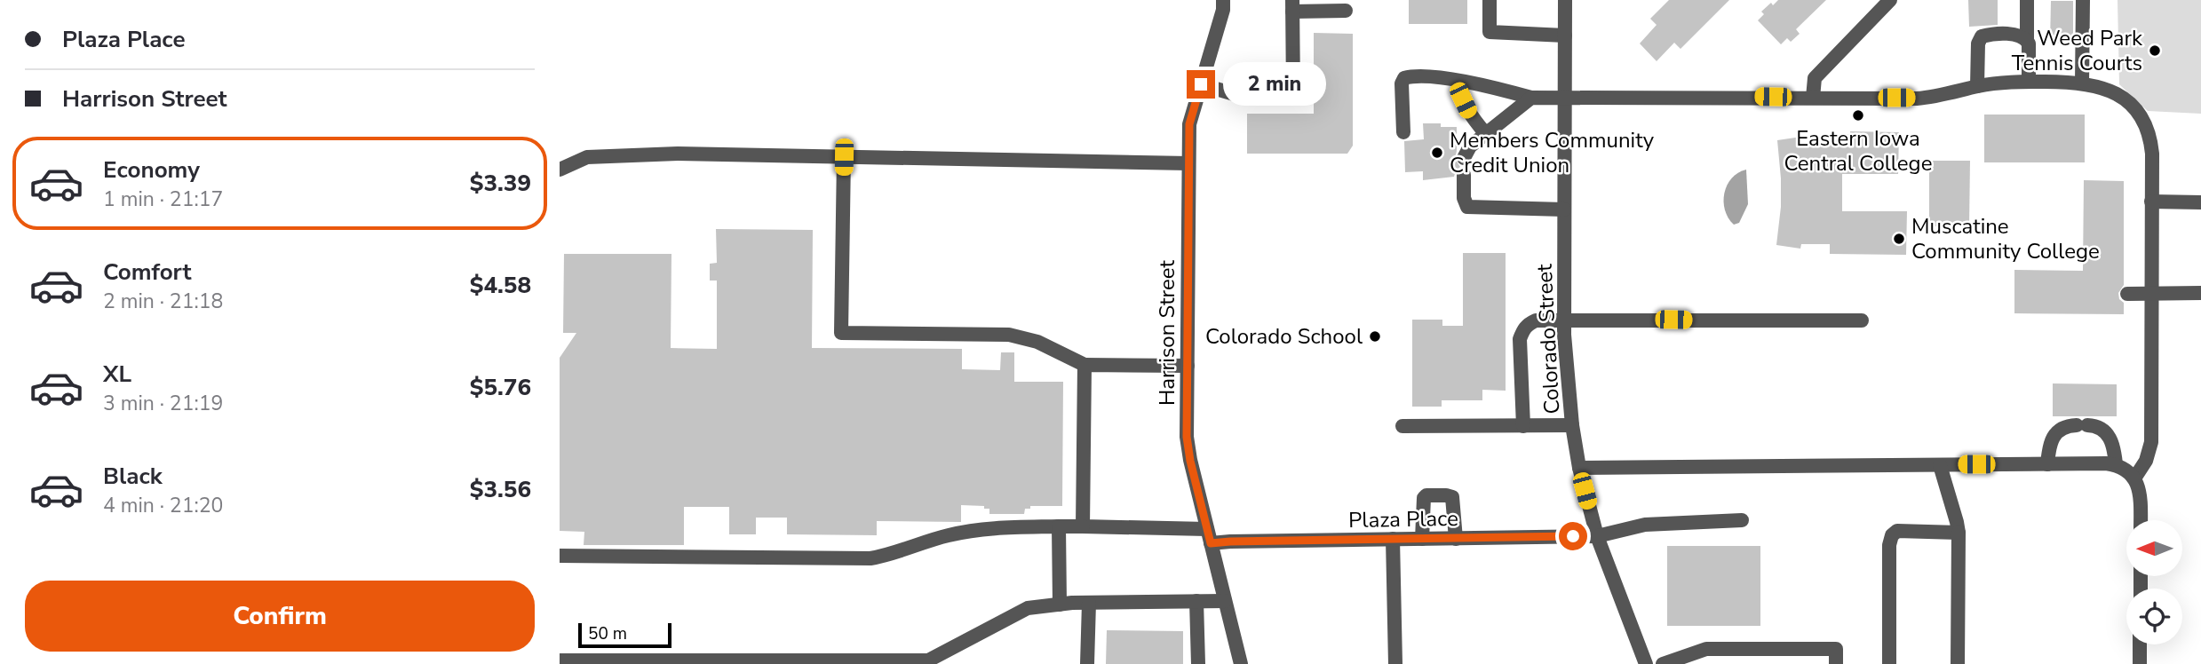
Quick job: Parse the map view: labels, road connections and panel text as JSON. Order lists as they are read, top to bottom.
{
  "streets": {
    "street": ["Harrison Street", "Colorado Street", "Plaza Place"]
  },
  "crossings": [
    ["Harrison Street", "Plaza Place"],
    ["Colorado Street", "Plaza Place"]
  ],
  "places": [
    "Weed Park Tennis Courts",
    "Eastern Iowa Central College",
    "Members Community Credit Union",
    "Muscatine Community College",
    "Colorado School"
  ],
  "scale_bar": "50 m",
  "north": "left",
  "page": {
    "banner": ["Plaza Place", "Harrison Street"],
    "bubble": "2 min",
    "list": [
      {
        "name": "Economy",
        "note": "1 min · 21:17",
        "value": "$3.39"
      },
      {
        "name": "Comfort",
        "note": "2 min · 21:18",
        "value": "$4.58"
      },
      {
        "name": "XL",
        "note": "3 min · 21:19",
        "value": "$5.76"
      },
      {
        "name": "Black",
        "note": "4 min · 21:20",
        "value": "$3.56"
      }
    ],
    "buttons": "Confirm",
    "scale": "50 m"
  }
}
